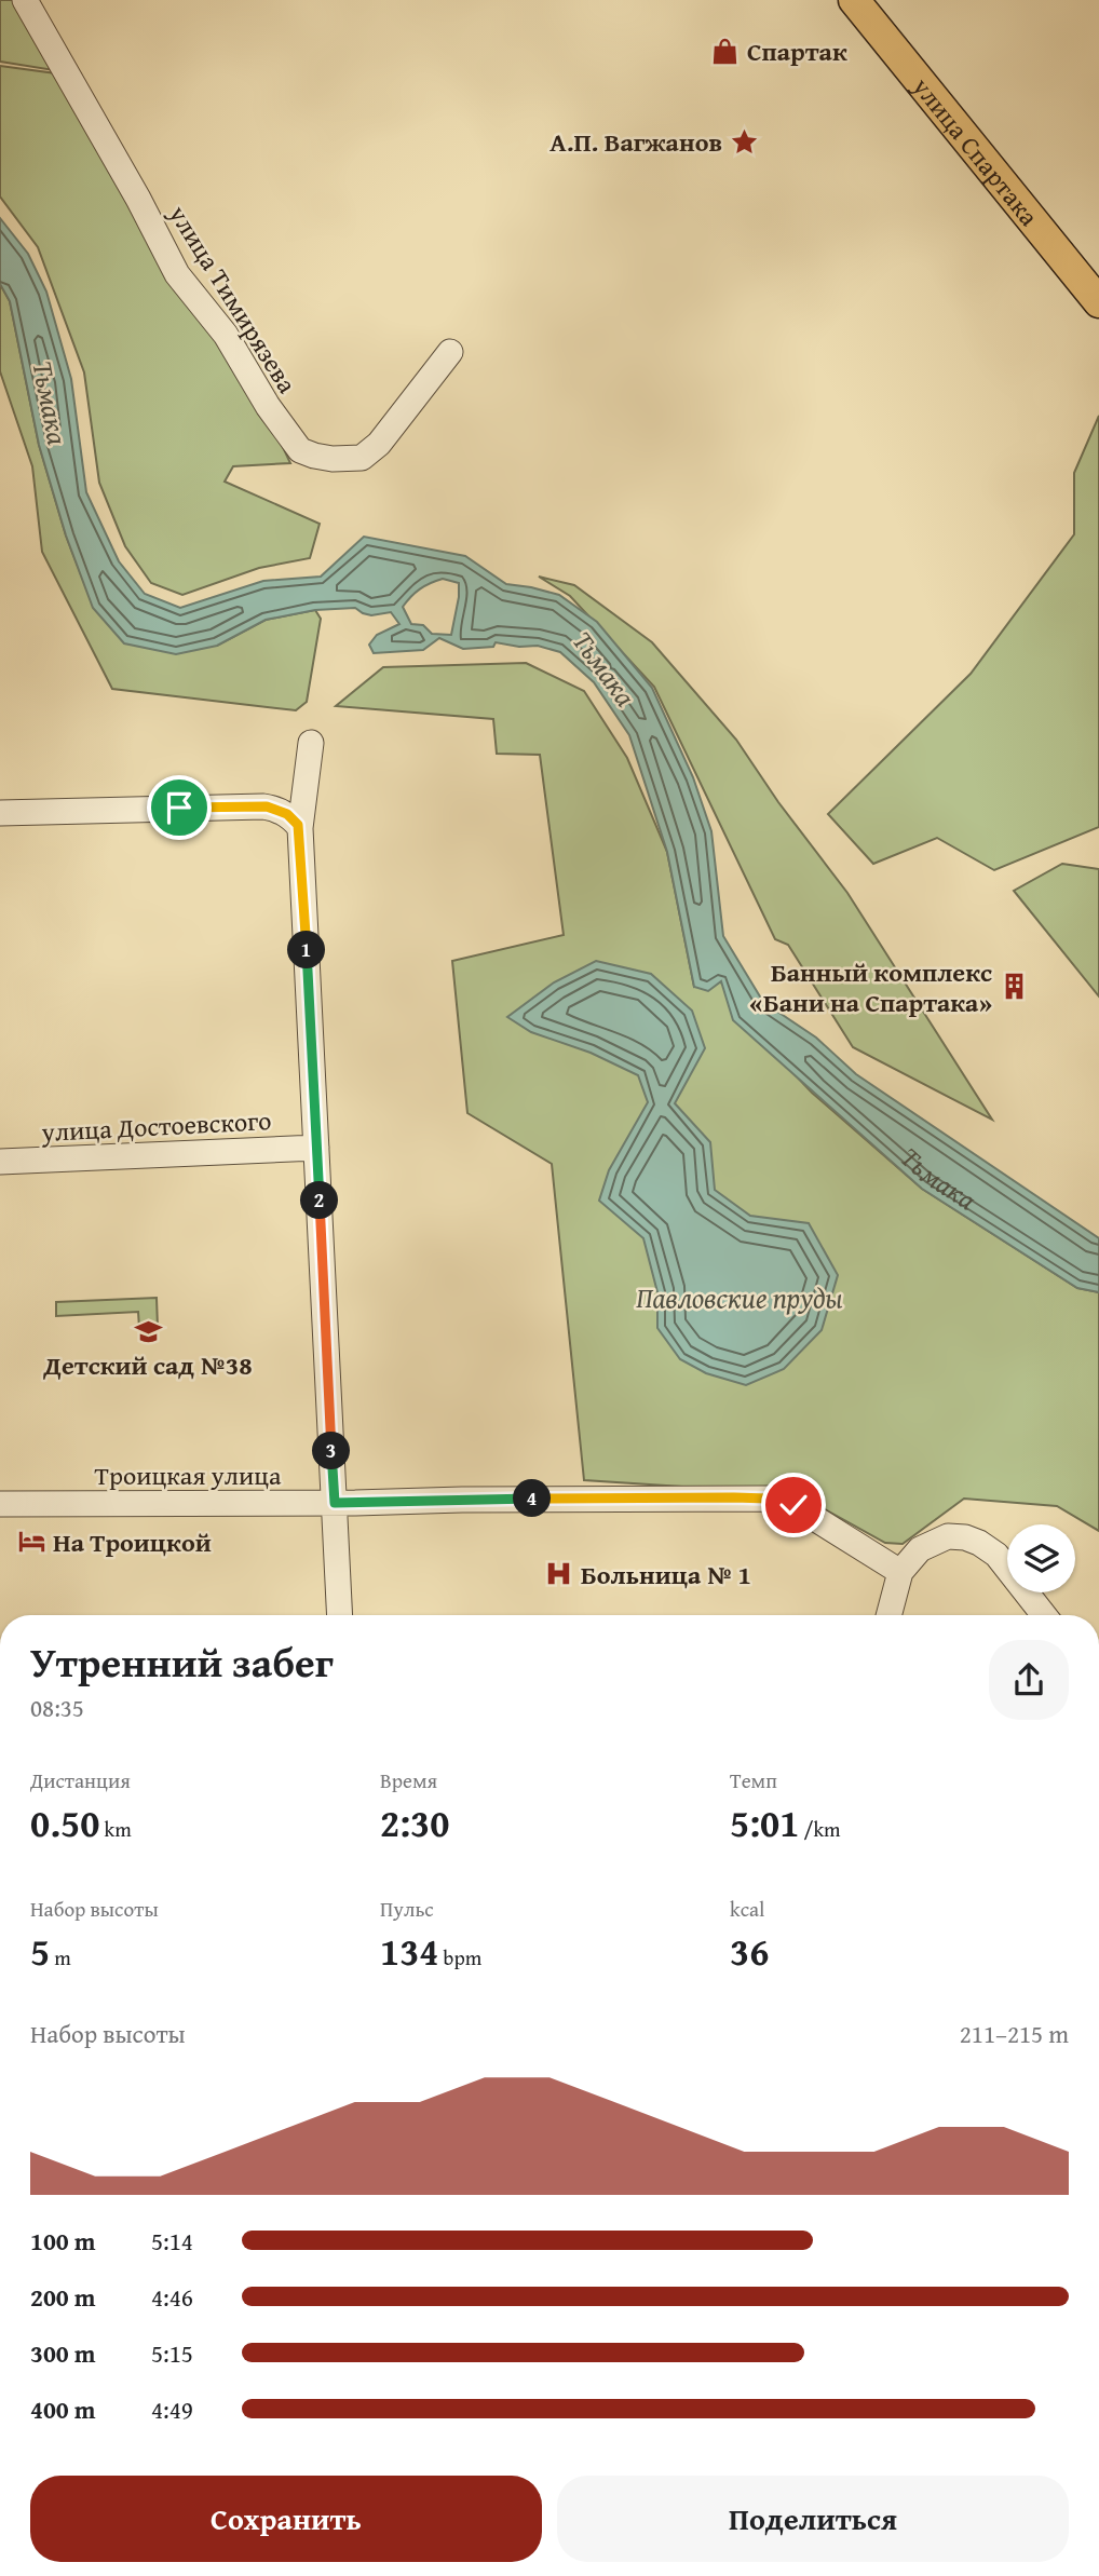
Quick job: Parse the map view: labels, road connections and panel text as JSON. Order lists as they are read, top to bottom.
{
  "streets": {
    "main road": ["улица Спартака"],
    "street": ["улица Тимирязева", "улица Достоевского", "Троицкая улица"]
  },
  "water": ["Тьмака", "Павловские пруды"],
  "places": {
    "shop": ["Спартак"],
    "place": ["А.П. Вагжанов"],
    "building": ["Банный комплекс «Бани на Спартака»"],
    "school or university": ["Детский сад №38"],
    "hotel": ["На Троицкой"],
    "hospital": ["Больница № 1"]
  },
  "page": {
    "pins": [
      "1",
      "2",
      "3",
      "4"
    ],
    "heading": ["Утренний забег", "08:35"],
    "stats": [
      ["Дистанция", "0.50 km"],
      ["Время", "2:30"],
      ["Темп", "5:01 /km"],
      ["Набор высоты", "5 m"],
      ["Пульс", "134 bpm"],
      ["kcal", "36"]
    ],
    "chart": ["Набор высоты", "211–215 m"],
    "list": [
      {
        "name": "100 m",
        "note": "5:14"
      },
      {
        "name": "200 m",
        "note": "4:46"
      },
      {
        "name": "300 m",
        "note": "5:15"
      },
      {
        "name": "400 m",
        "note": "4:49"
      }
    ],
    "buttons": ["Сохранить", "Поделиться"]
  }
}
